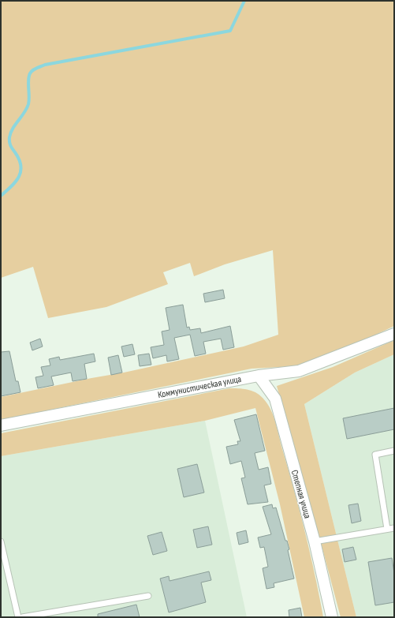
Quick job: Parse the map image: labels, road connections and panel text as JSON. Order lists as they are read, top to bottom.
{
  "streets": {
    "street": ["Коммунистическая улица", "Степная улица"]
  },
  "crossings": [
    ["Коммунистическая улица", "Степная улица"]
  ]
}
